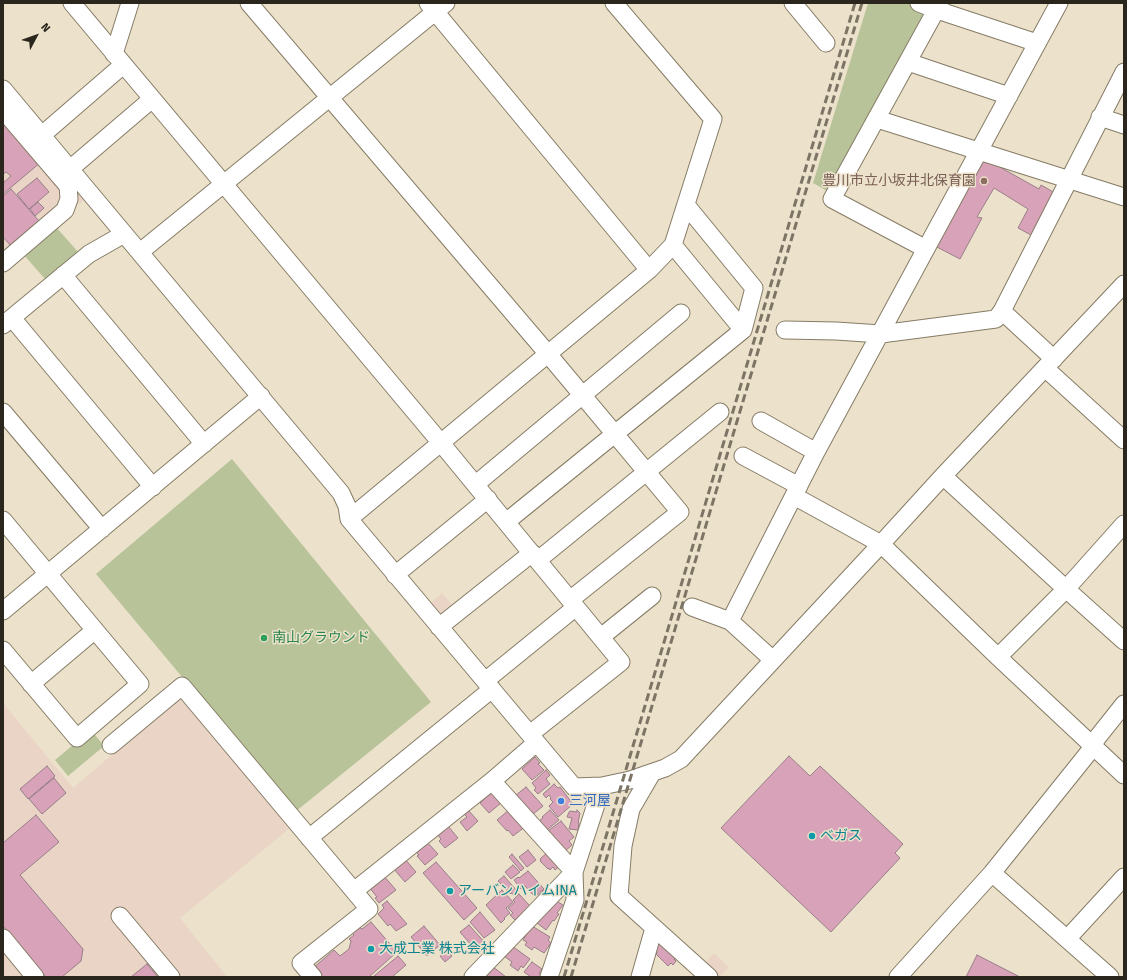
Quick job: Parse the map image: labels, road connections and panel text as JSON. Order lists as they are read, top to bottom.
{
  "places": [
    "豊川市立小坂井北保育園",
    "南山グラウンド",
    "三河屋",
    "ベガス",
    "アーバンハイムINA",
    "大成工業 株式会社"
  ],
  "north": "top right"
}
